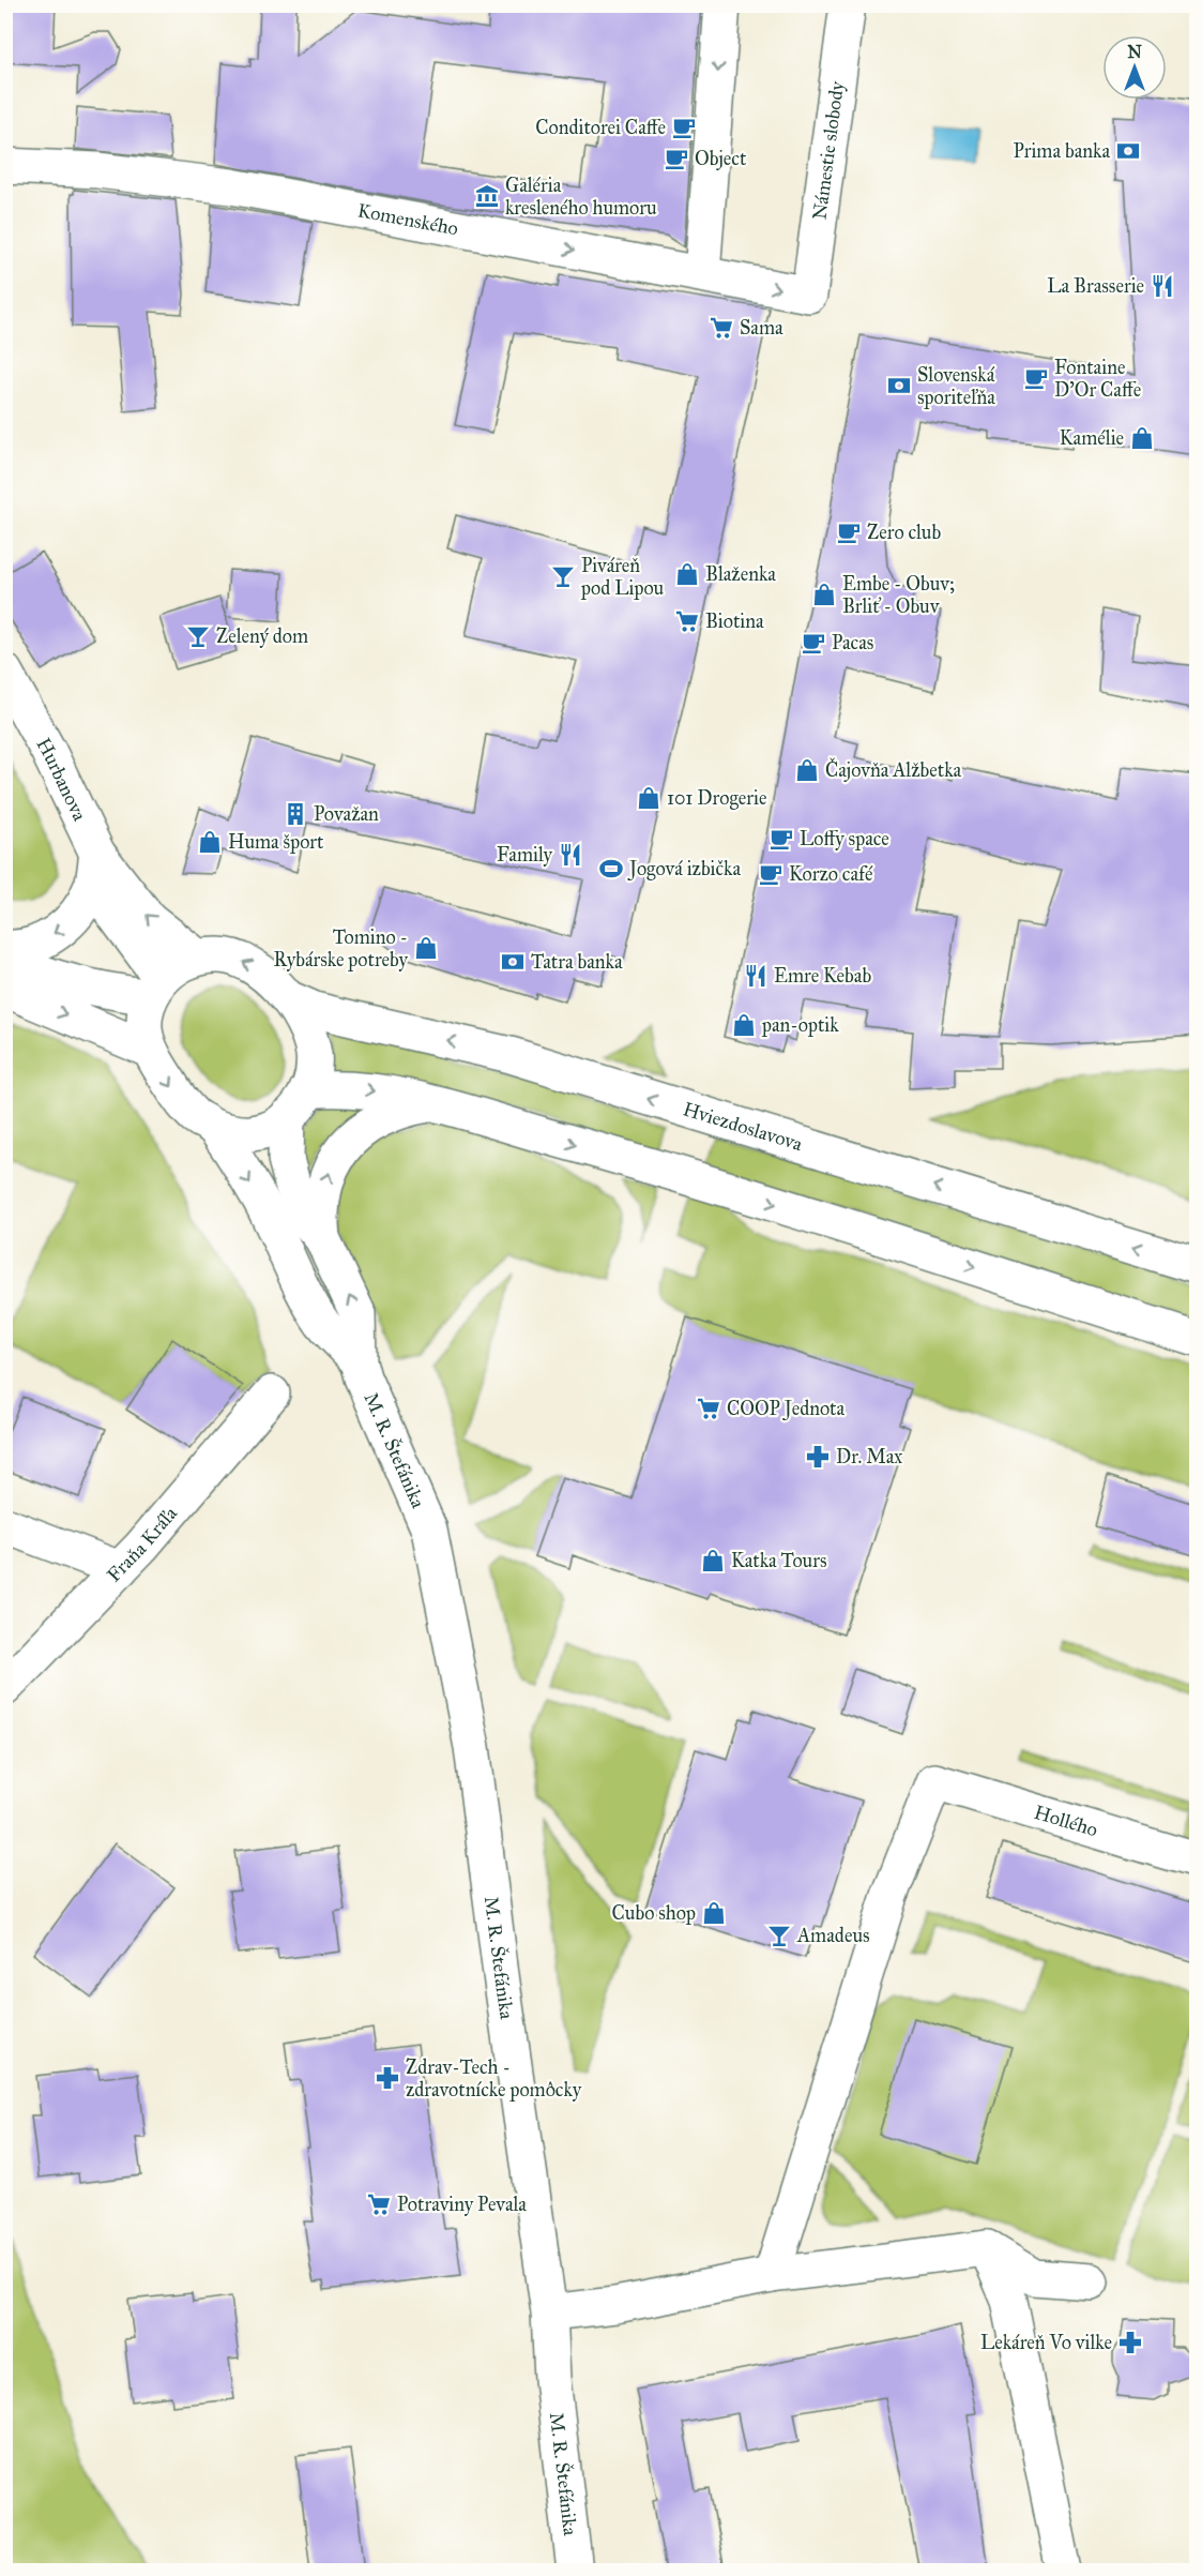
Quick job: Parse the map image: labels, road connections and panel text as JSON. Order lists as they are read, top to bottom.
{
  "streets": {
    "street": [
      "Námestie slobody",
      "Komenského",
      "Hurbanova",
      "Hviezdoslavova",
      "M. R. Štefánika",
      "Fraňa Kráľa",
      "Hollého"
    ]
  },
  "crossings": [
    ["Námestie slobody", "Komenského"],
    ["Hurbanova", "Hviezdoslavova"],
    ["Hurbanova", "M. R. Štefánika"],
    ["Hviezdoslavova", "M. R. Štefánika"]
  ],
  "one_way": ["Komenského"],
  "places": {
    "cafe": [
      "Conditorei Caffe",
      "Object",
      "Fontaine D'Or Caffe",
      "Zero club",
      "Pacas",
      "Loffy space",
      "Korzo café"
    ],
    "bank": ["Prima banka", "Slovenská sporiteľňa", "Tatra banka"],
    "museum": ["Galéria kresleného humoru"],
    "restaurant": ["La Brasserie", "Family", "Emre Kebab"],
    "supermarket": [
      "Sama",
      "Biotina",
      "COOP Jednota",
      "Potraviny Pevala"
    ],
    "shop": [
      "Kamélie",
      "Blaženka",
      "Embe - Obuv; Brliť - Obuv",
      "Čajovňa Alžbetka",
      "101 Drogerie",
      "Huma šport",
      "Tomino - Rybárske potreby",
      "pan-optik",
      "Katka Tours",
      "Cubo shop"
    ],
    "bar": ["Piváreň pod Lipou", "Zelený dom", "Amadeus"],
    "building": ["Považan"],
    "sports": ["Jogová izbička"],
    "pharmacy": ["Dr. Max", "Zdrav-Tech - zdravotnícke pomôcky", "Lekáreň Vo vilke"]
  },
  "north": "top"
}
